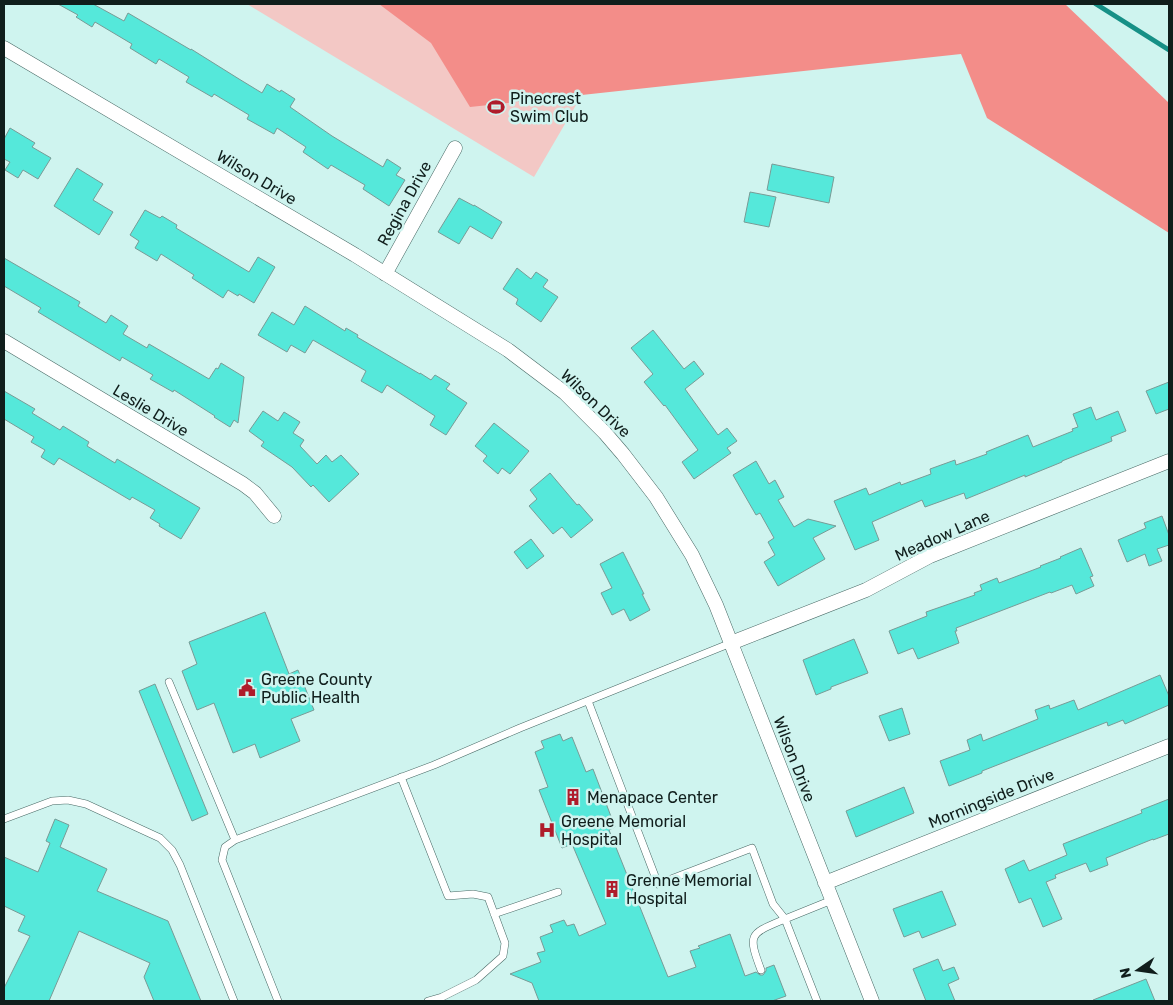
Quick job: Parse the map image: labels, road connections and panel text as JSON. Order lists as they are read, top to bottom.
{
  "streets": {
    "street": [
      "Wilson Drive",
      "Regina Drive",
      "Leslie Drive",
      "Meadow Lane",
      "Morningside Drive"
    ]
  },
  "crossings": [
    ["Wilson Drive", "Regina Drive"],
    ["Wilson Drive", "Meadow Lane"],
    ["Wilson Drive", "Morningside Drive"]
  ],
  "places": {
    "sports": ["Pinecrest Swim Club"],
    "public building": ["Greene County Public Health"],
    "building": ["Menapace Center", "Grenne Memorial Hospital"],
    "hospital": ["Greene Memorial Hospital"]
  },
  "north": "left"
}
